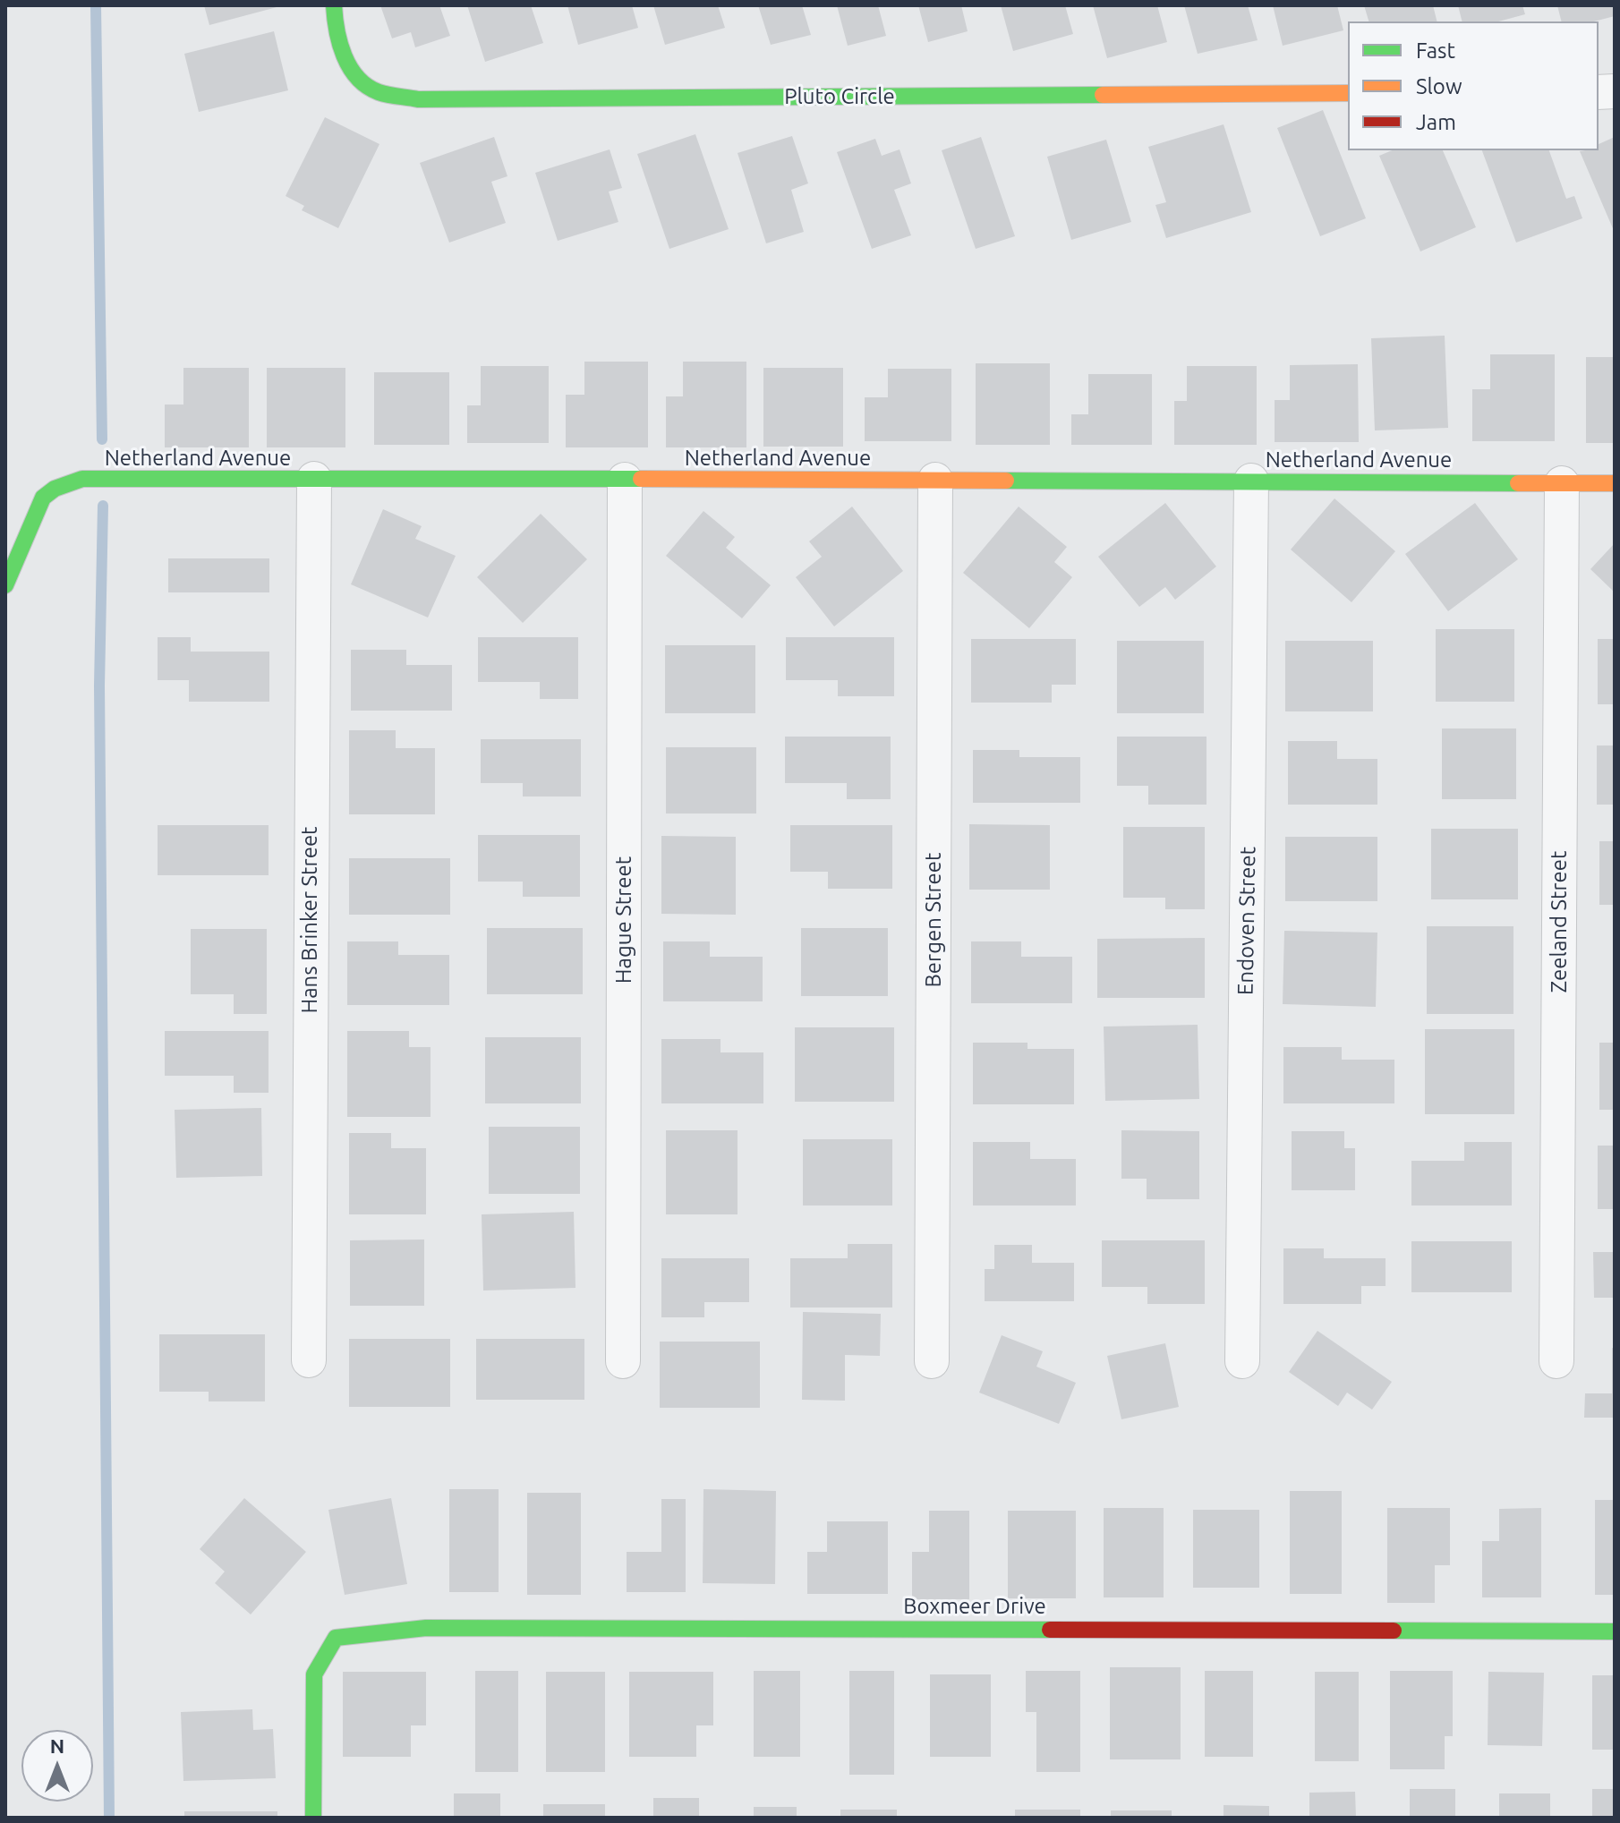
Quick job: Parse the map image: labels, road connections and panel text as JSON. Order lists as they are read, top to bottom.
{
  "streets": {
    "street": [
      "Pluto Circle",
      "Netherland Avenue",
      "Hans Brinker Street",
      "Hague Street",
      "Bergen Street",
      "Endoven Street",
      "Zeeland Street",
      "Boxmeer Drive"
    ]
  },
  "crossings": [
    ["Netherland Avenue", "Hans Brinker Street"],
    ["Netherland Avenue", "Hague Street"],
    ["Netherland Avenue", "Bergen Street"],
    ["Netherland Avenue", "Endoven Street"],
    ["Netherland Avenue", "Zeeland Street"]
  ],
  "legend": ["Fast", "Slow", "Jam"],
  "north": "top"
}
